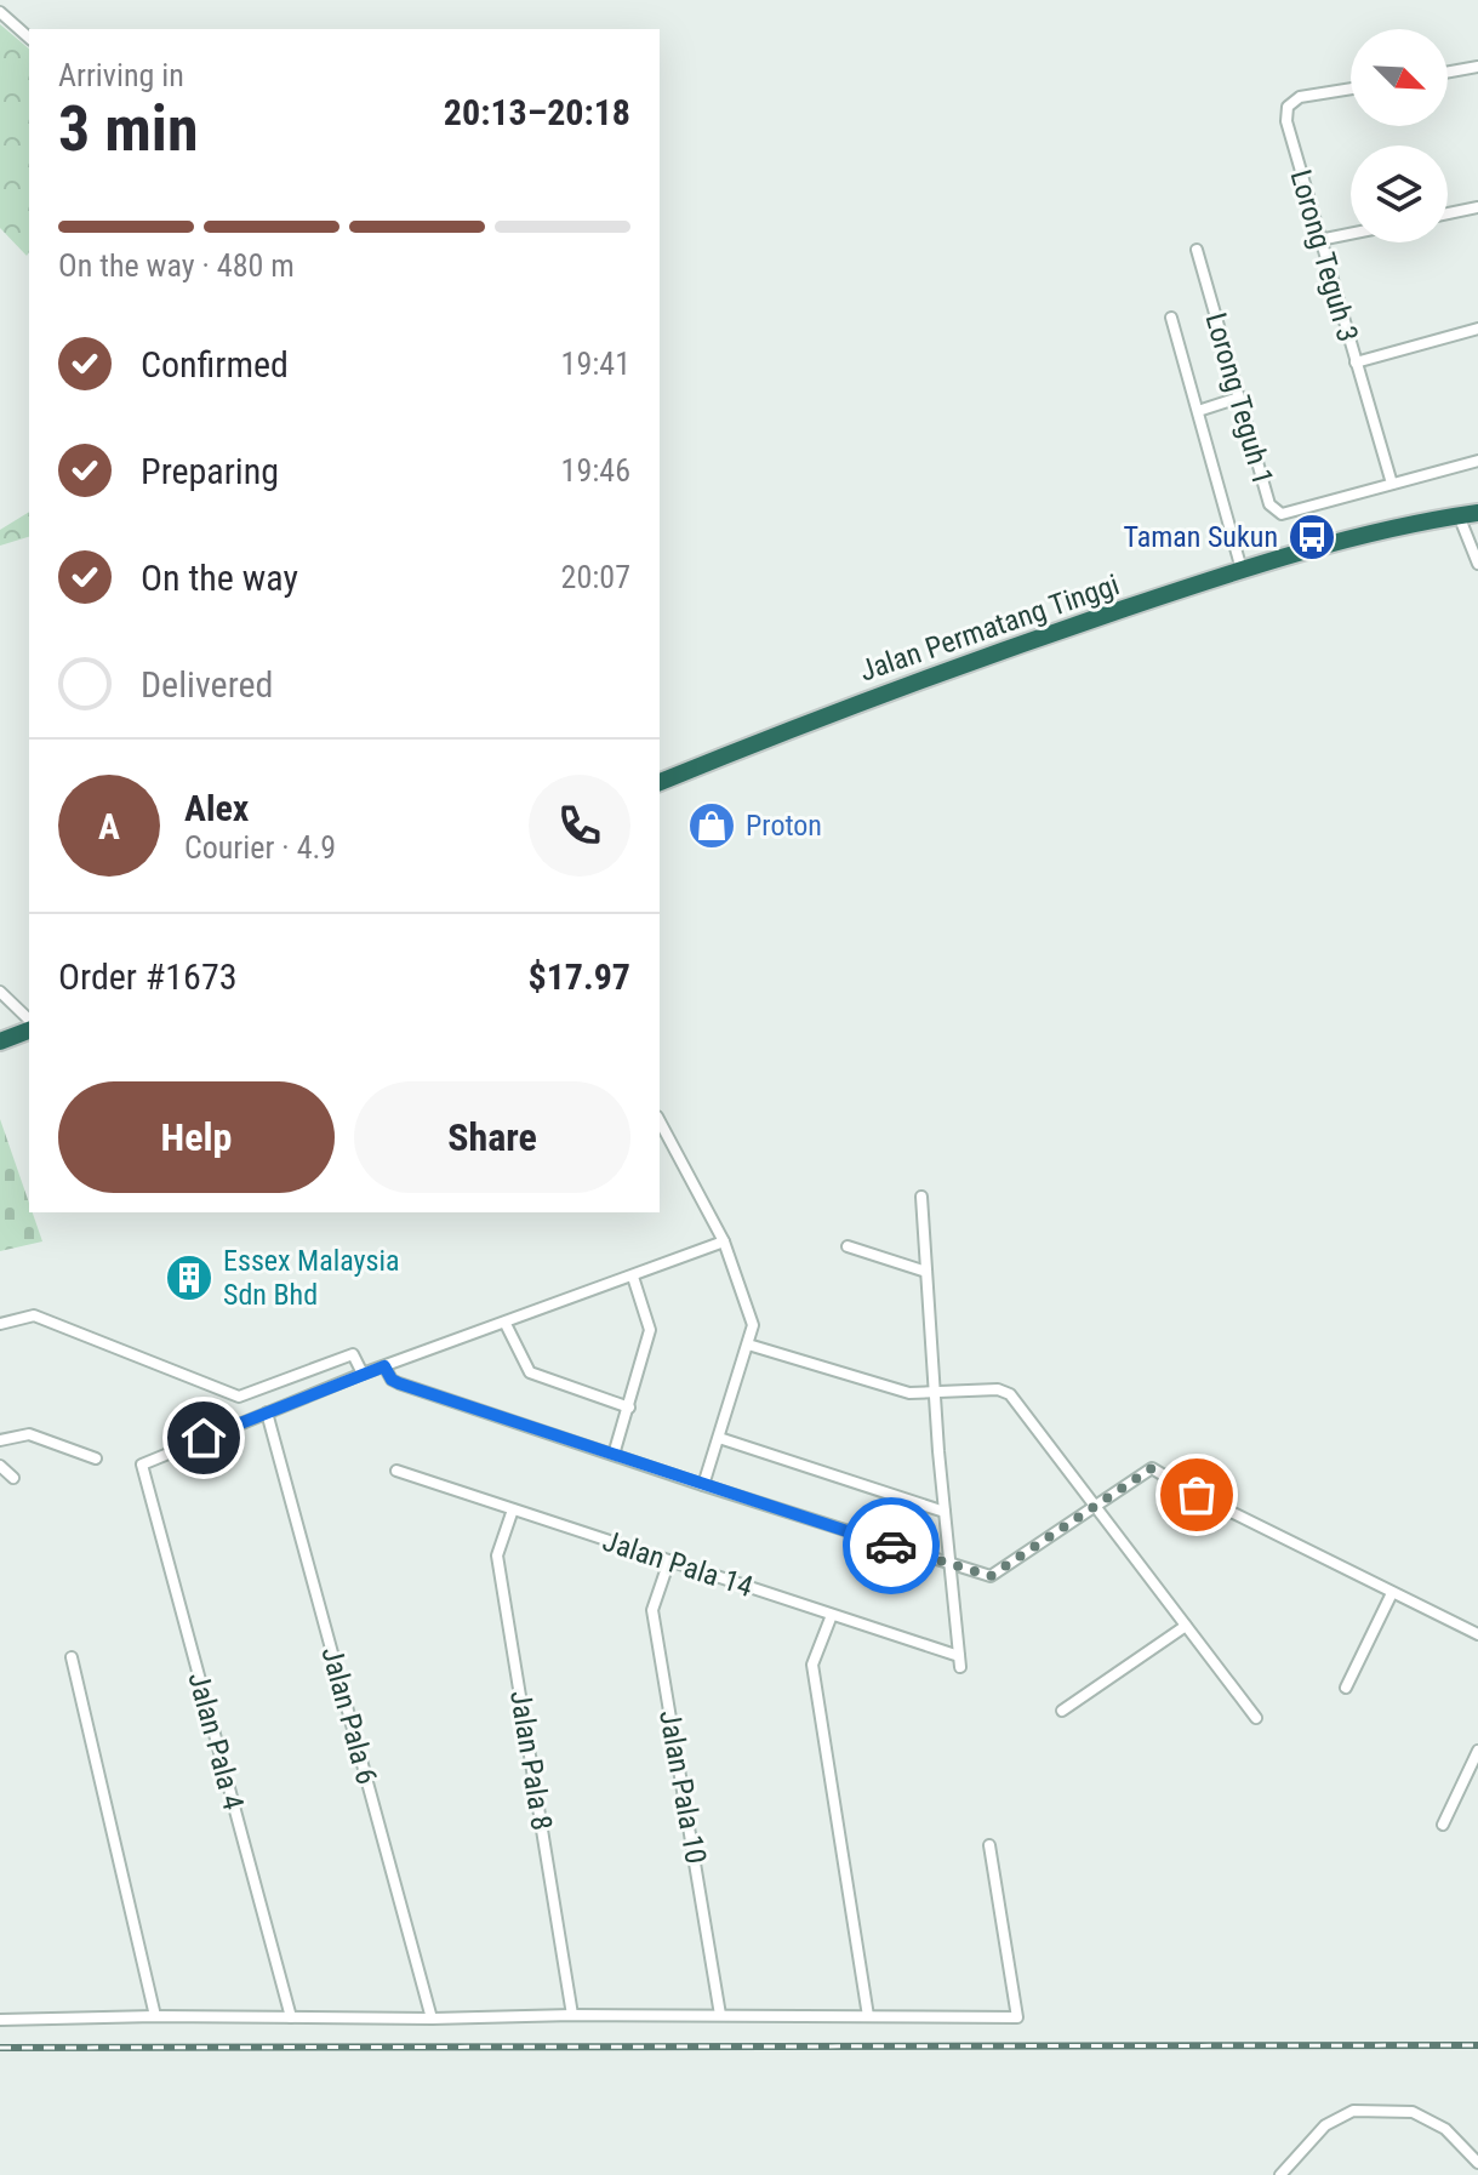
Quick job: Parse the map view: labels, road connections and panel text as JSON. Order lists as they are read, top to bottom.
{
  "streets": {
    "highway": ["Jalan Permatang Tinggi"],
    "street": [
      "Lorong Teguh 3",
      "Lorong Teguh 1",
      "Jalan Pala 14",
      "Jalan Pala 6",
      "Jalan Pala 4",
      "Jalan Pala 8",
      "Jalan Pala 10"
    ]
  },
  "crossings": [
    ["Lorong Teguh 3", "Lorong Teguh 1"],
    ["Jalan Pala 14", "Jalan Pala 8"],
    ["Jalan Pala 14", "Jalan Pala 10"],
    ["Jalan Pala 6", "Jalan Pala 4"]
  ],
  "places": {
    "bus stop": ["Taman Sukun"],
    "shop": ["Proton"],
    "building": ["Essex Malaysia Sdn Bhd"]
  },
  "north": "bottom right",
  "page": {
    "heading": ["3 min", "Arriving in", "20:13–20:18"],
    "panel": [
      "Alex",
      "Courier · 4.9",
      "Order #1673",
      "$17.97"
    ],
    "bar": "On the way · 480 m",
    "list": [
      ["Confirmed", "19:41"],
      ["Preparing", "19:46"],
      ["On the way", "20:07"],
      "Delivered"
    ],
    "round": "A",
    "buttons": ["Help", "Share"]
  }
}
